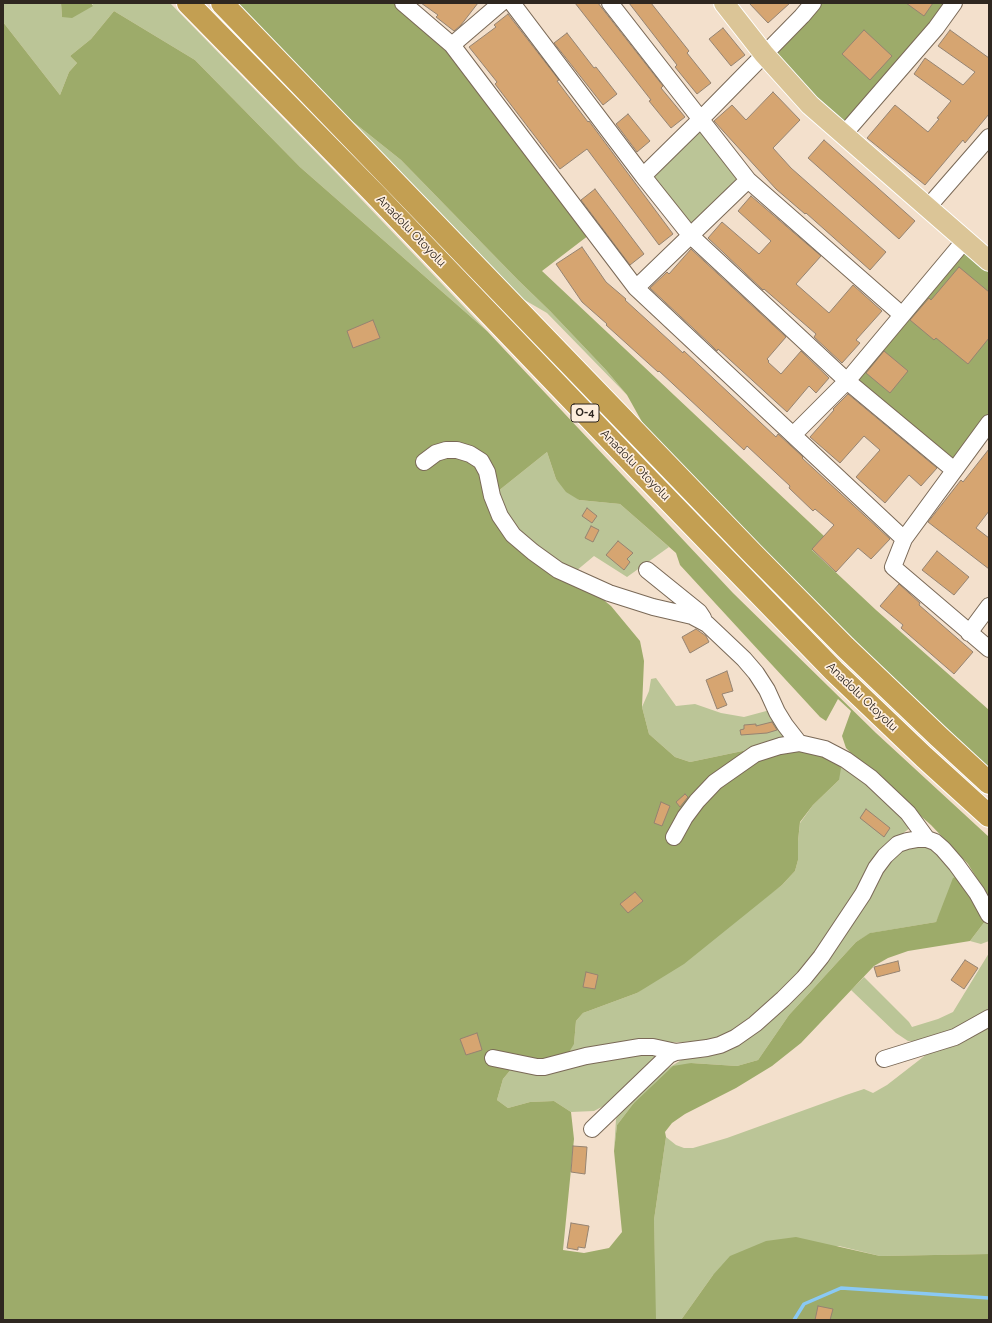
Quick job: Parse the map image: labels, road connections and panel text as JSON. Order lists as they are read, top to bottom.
{
  "streets": {
    "highway": ["Anadolu Otoyolu", "O-4"]
  }
}
